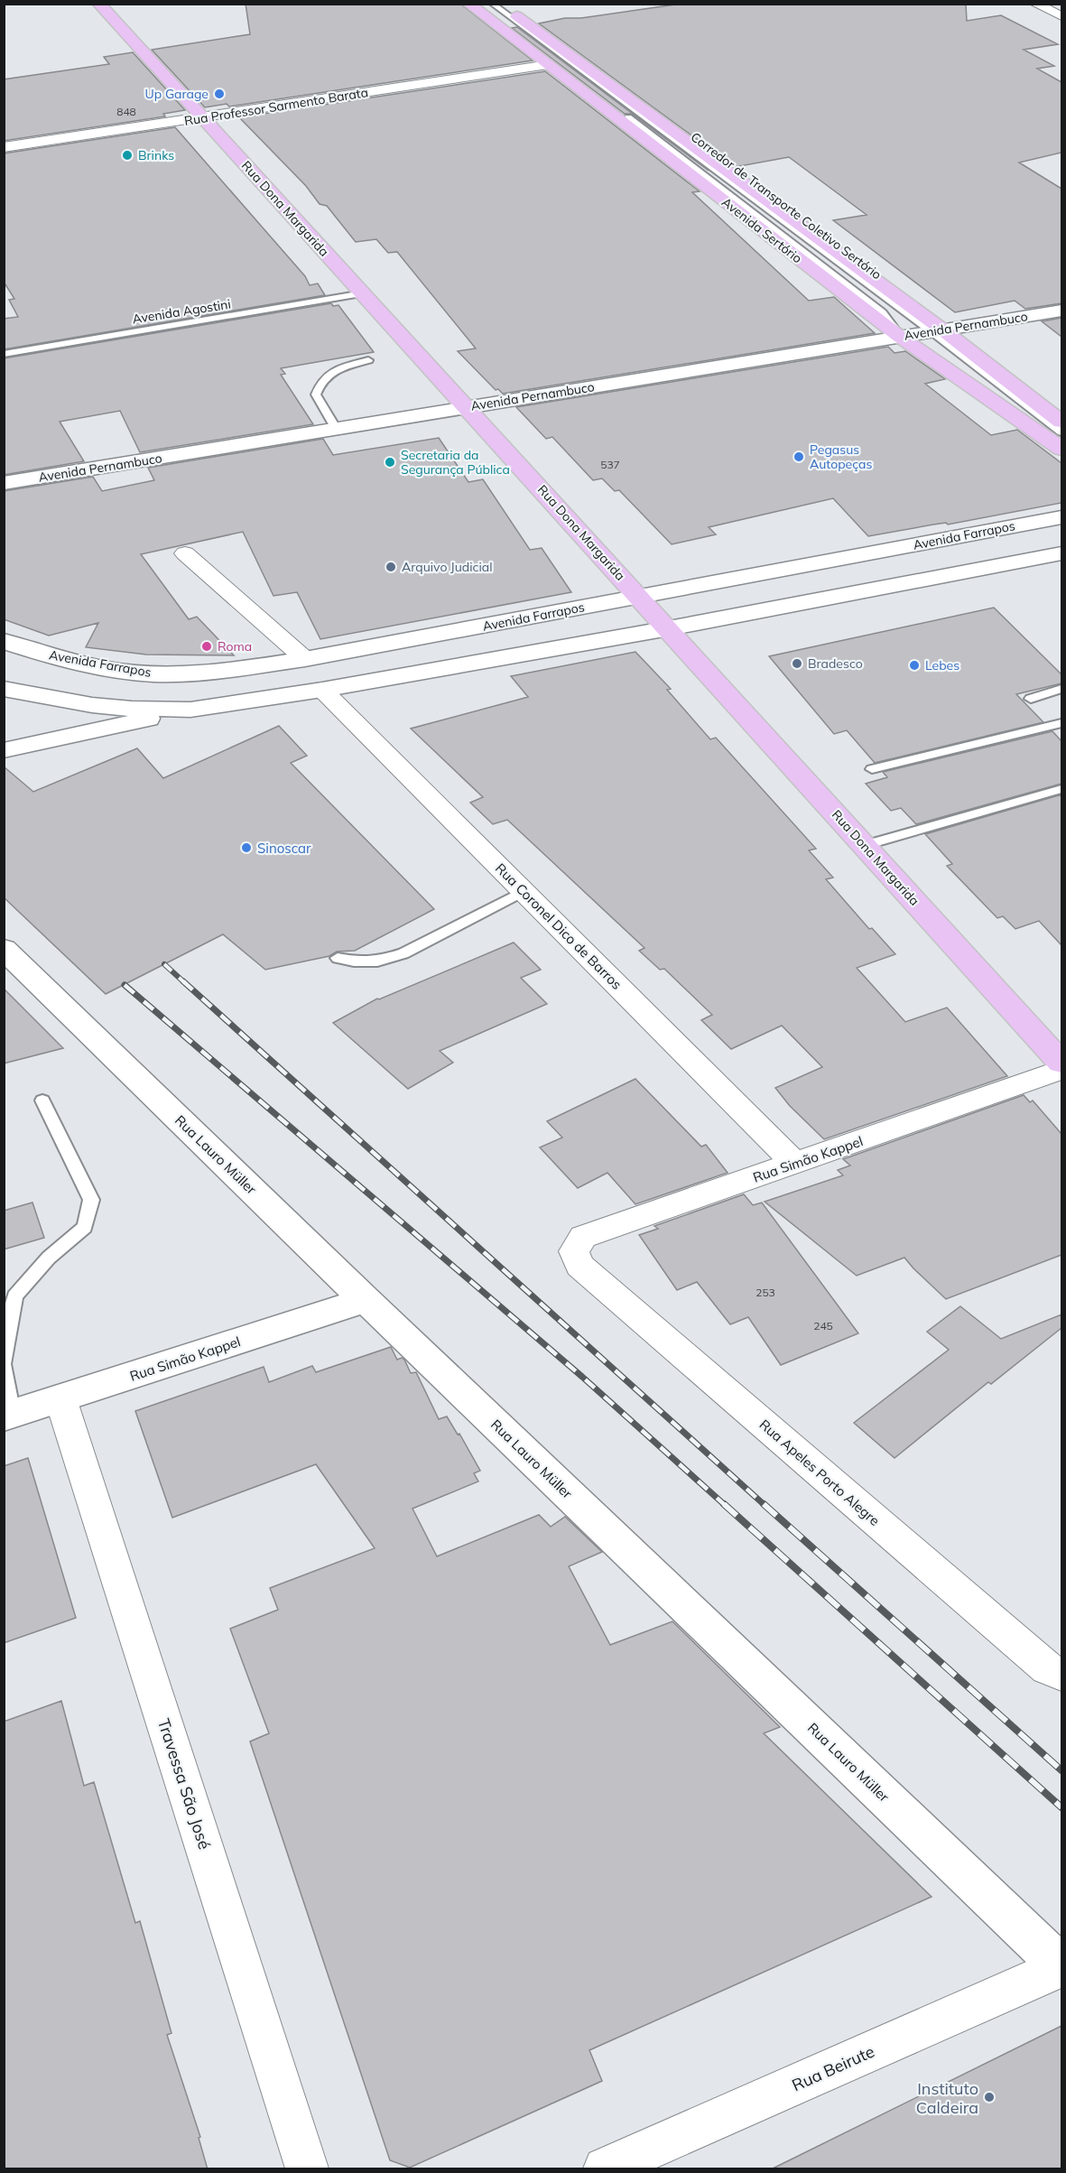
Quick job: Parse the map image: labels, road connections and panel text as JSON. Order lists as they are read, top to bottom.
{
  "streets": {
    "main road": ["Rua Dona Margarida", "Avenida Sertório"],
    "street": [
      "Rua Professor Sarmento Barata",
      "Avenida Pernambuco",
      "Avenida Farrapos",
      "Rua Coronel Dico de Barros",
      "Rua Lauro Müller",
      "Rua Simão Kappel",
      "Rua Apeles Porto Alegre",
      "Travessa São José",
      "Rua Beirute"
    ],
    "lane": ["Corredor de Transporte Coletivo Sertório", "Avenida Agostini"]
  },
  "crossings": [
    ["Rua Professor Sarmento Barata", "Rua Dona Margarida"],
    ["Rua Professor Sarmento Barata", "Avenida Sertório"],
    ["Corredor de Transporte Coletivo Sertório", "Avenida Sertório"],
    ["Corredor de Transporte Coletivo Sertório", "Avenida Pernambuco"],
    ["Rua Dona Margarida", "Avenida Agostini"],
    ["Rua Dona Margarida", "Avenida Pernambuco"],
    ["Rua Dona Margarida", "Avenida Farrapos"],
    ["Avenida Sertório", "Avenida Pernambuco"],
    ["Rua Coronel Dico de Barros", "Rua Simão Kappel"],
    ["Rua Lauro Müller", "Rua Simão Kappel"],
    ["Rua Lauro Müller", "Rua Beirute"],
    ["Rua Simão Kappel", "Rua Apeles Porto Alegre"],
    ["Rua Simão Kappel", "Travessa São José"]
  ],
  "places": [
    "Up Garage",
    "Brinks",
    "Pegasus Autopeças",
    "Secretaria da Segurança Pública",
    "Arquivo Judicial",
    "Roma",
    "Bradesco",
    "Lebes",
    "Sinoscar",
    "Instituto Caldeira"
  ],
  "house_numbers": [
    "848",
    "537",
    "253",
    "245"
  ]
}
